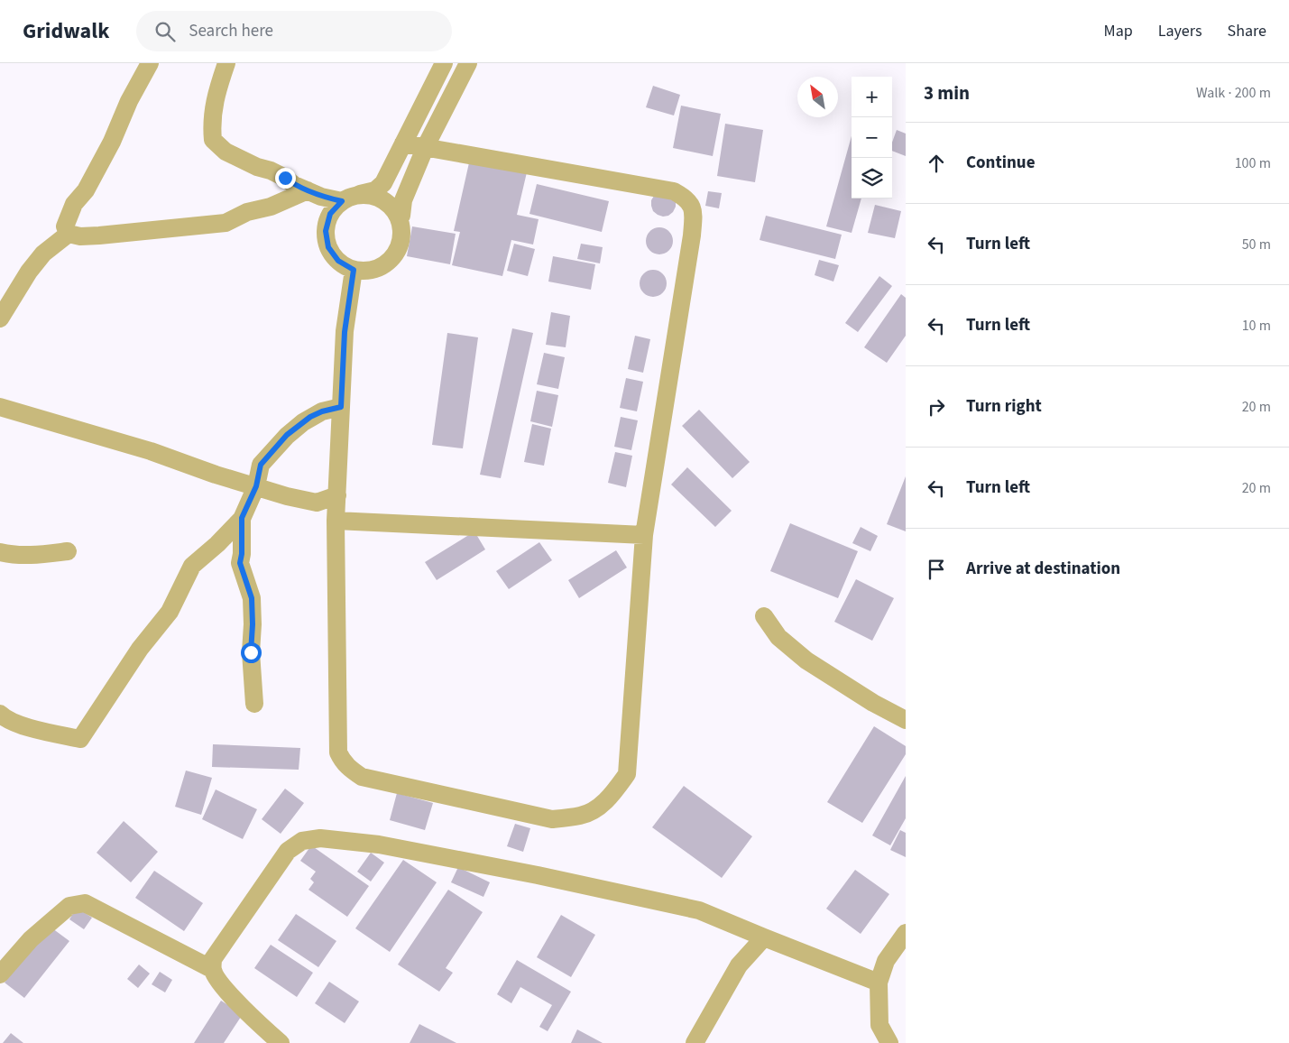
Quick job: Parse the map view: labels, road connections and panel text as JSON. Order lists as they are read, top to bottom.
{
  "north": "top left",
  "page": {
    "header": "Gridwalk",
    "search": "Search here",
    "nav": ["Map", "Layers", "Share"],
    "heading": ["3 min", "Walk · 200 m"],
    "map_buttons": ["+", "−"],
    "list": [
      ["Continue", "100 m"],
      ["Turn left", "50 m"],
      ["Turn left", "10 m"],
      ["Turn right", "20 m"],
      ["Turn left", "20 m"],
      "Arrive at destination"
    ]
  }
}
